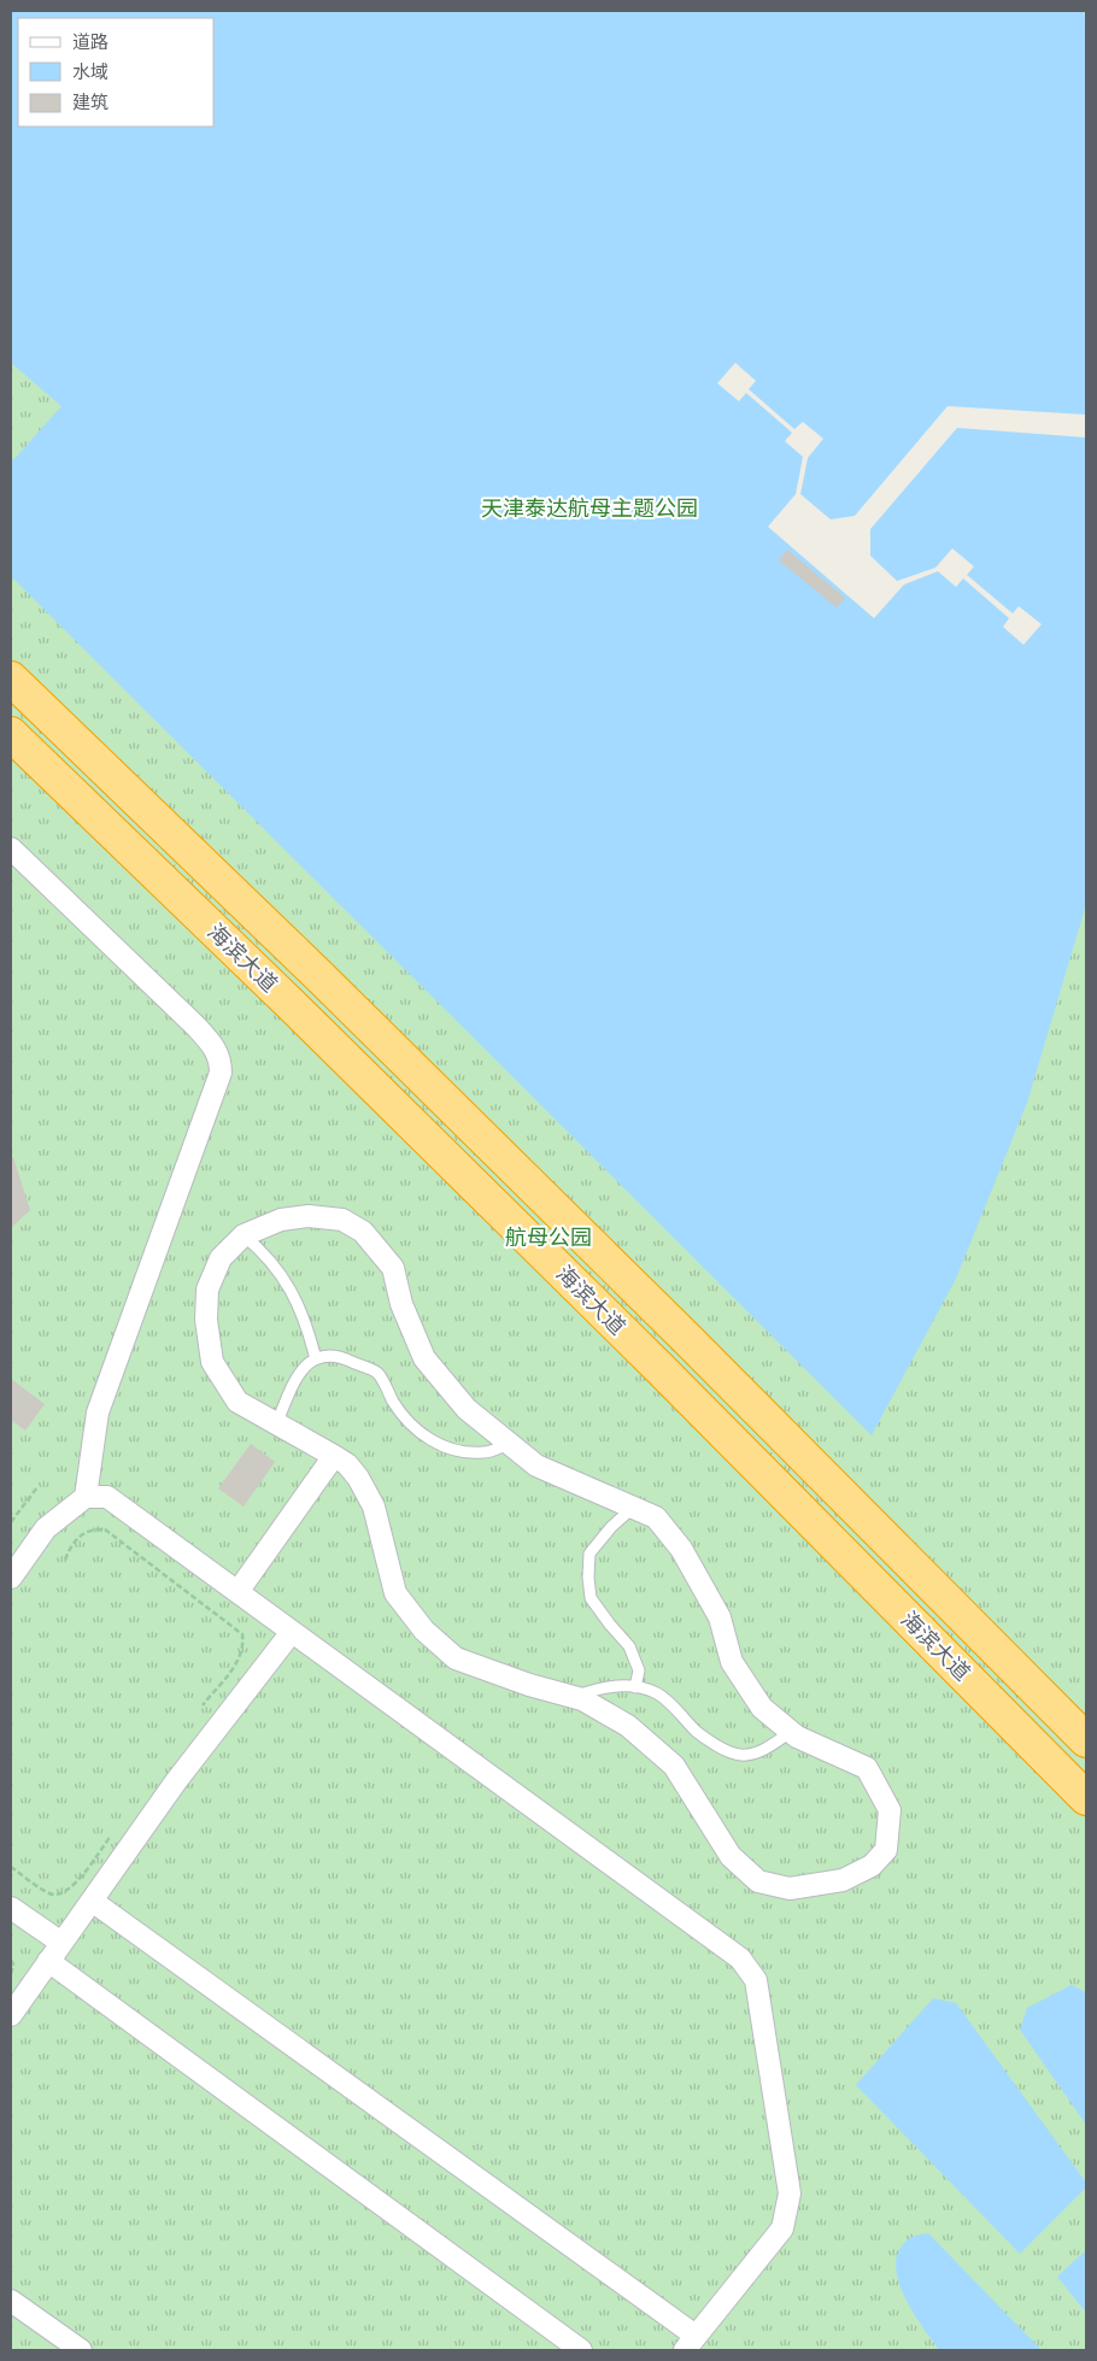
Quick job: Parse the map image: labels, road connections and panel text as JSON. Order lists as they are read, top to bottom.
{
  "streets": {
    "highway": ["海滨大道"]
  },
  "parks": ["天津泰达航母主题公园", "航母公园"],
  "legend": ["道路", "水域", "建筑"]
}
